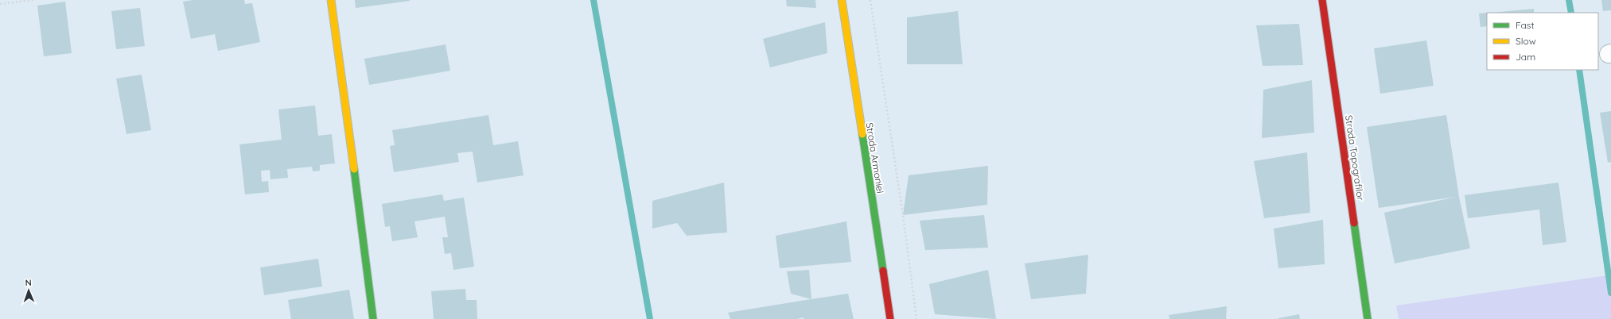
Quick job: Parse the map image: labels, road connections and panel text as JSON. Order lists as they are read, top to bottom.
{
  "streets": {
    "street": ["Strada Armoniei", "Strada Topografilor"]
  },
  "legend": ["Fast", "Slow", "Jam"],
  "north": "top"
}
